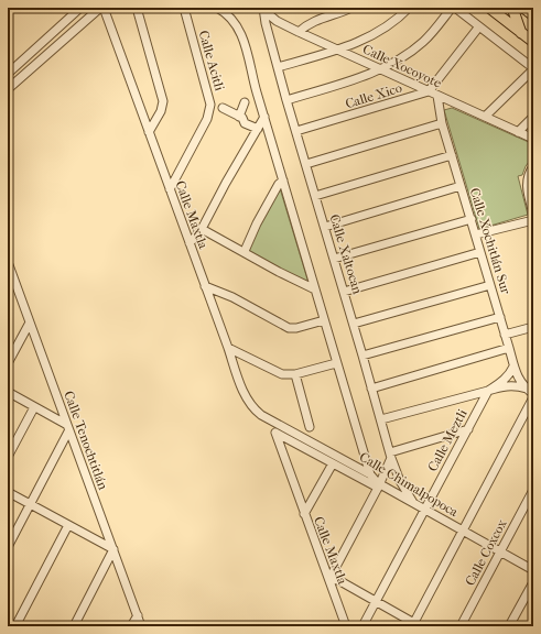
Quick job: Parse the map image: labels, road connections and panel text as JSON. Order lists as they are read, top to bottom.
{
  "streets": {
    "street": [
      "Calle Acitli",
      "Calle Xocoyote",
      "Calle Xico",
      "Calle Maxtla",
      "Calle Xochitlán Sur",
      "Calle Xaltocan",
      "Calle Tenochtitlán",
      "Calle Meztli",
      "Calle Chimalpopoca",
      "Calle Coxcox"
    ]
  },
  "crossings": [
    ["Calle Acitli", "Calle Maxtla"],
    ["Calle Xocoyote", "Calle Xico"],
    ["Calle Xocoyote", "Calle Xochitlán Sur"],
    ["Calle Xocoyote", "Calle Xaltocan"],
    ["Calle Xico", "Calle Xaltocan"],
    ["Calle Maxtla", "Calle Chimalpopoca"],
    ["Calle Xochitlán Sur", "Calle Meztli"],
    ["Calle Xaltocan", "Calle Chimalpopoca"],
    ["Calle Meztli", "Calle Chimalpopoca"],
    ["Calle Chimalpopoca", "Calle Coxcox"]
  ]
}
